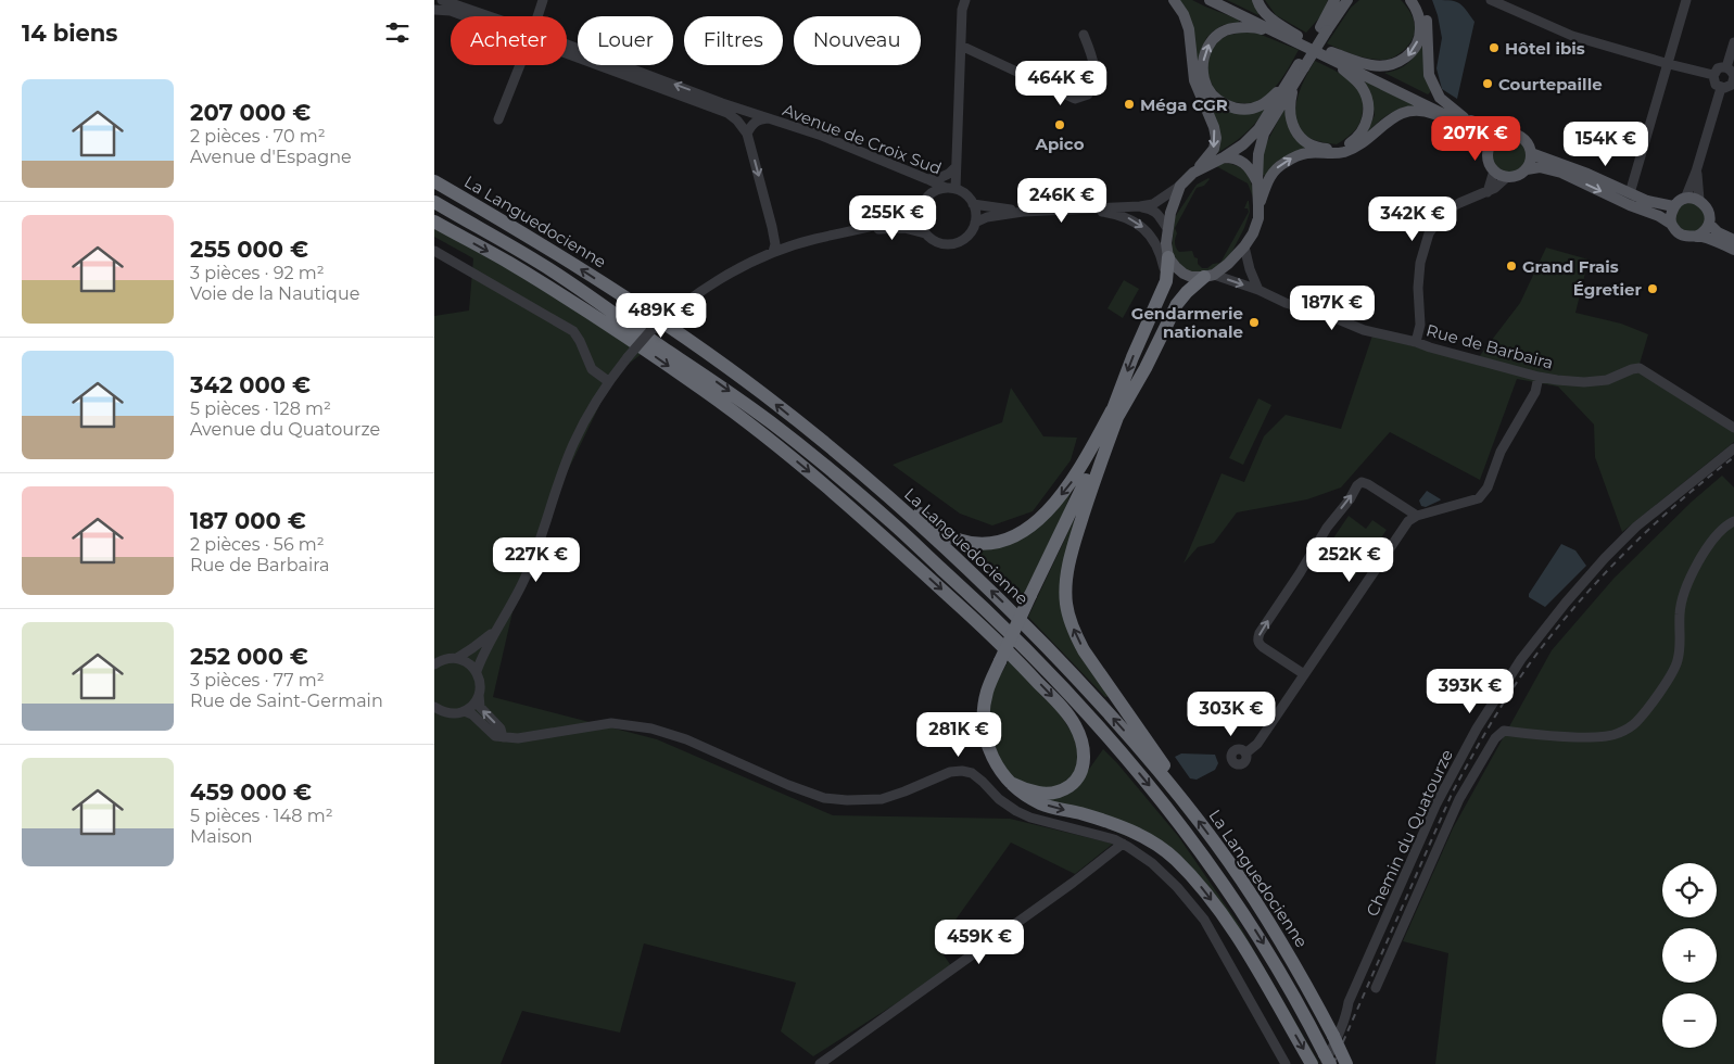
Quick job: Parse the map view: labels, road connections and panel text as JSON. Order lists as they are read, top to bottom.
{
  "streets": {
    "highway": ["La Languedocienne"],
    "street": ["Avenue de Croix Sud", "Rue de Barbaira", "Chemin du Quatourze"]
  },
  "crossings": [
    ["La Languedocienne", "Chemin du Quatourze"]
  ],
  "places": [
    "Hôtel ibis",
    "Courtepaille",
    "Méga CGR",
    "Apico",
    "Grand Frais",
    "Égretier",
    "Gendarmerie nationale"
  ],
  "page": {
    "heading": "14 biens",
    "chip": [
      "Acheter",
      "Louer",
      "Filtres",
      "Nouveau"
    ],
    "price": [
      "464K €",
      "207K €",
      "154K €",
      "246K €",
      "255K €",
      "342K €",
      "187K €",
      "489K €",
      "227K €",
      "252K €",
      "393K €",
      "303K €",
      "281K €",
      "459K €"
    ],
    "list": [
      {
        "name": "207 000 €",
        "note": "2 pièces · 70 m² · Avenue d'Espagne"
      },
      {
        "name": "255 000 €",
        "note": "3 pièces · 92 m² · Voie de la Nautique"
      },
      {
        "name": "342 000 €",
        "note": "5 pièces · 128 m² · Avenue du Quatourze"
      },
      {
        "name": "187 000 €",
        "note": "2 pièces · 56 m² · Rue de Barbaira"
      },
      {
        "name": "252 000 €",
        "note": "3 pièces · 77 m² · Rue de Saint-Germain"
      },
      {
        "name": "459 000 €",
        "note": "5 pièces · 148 m² · Maison"
      }
    ],
    "map_buttons": ["+", "−"]
  }
}
